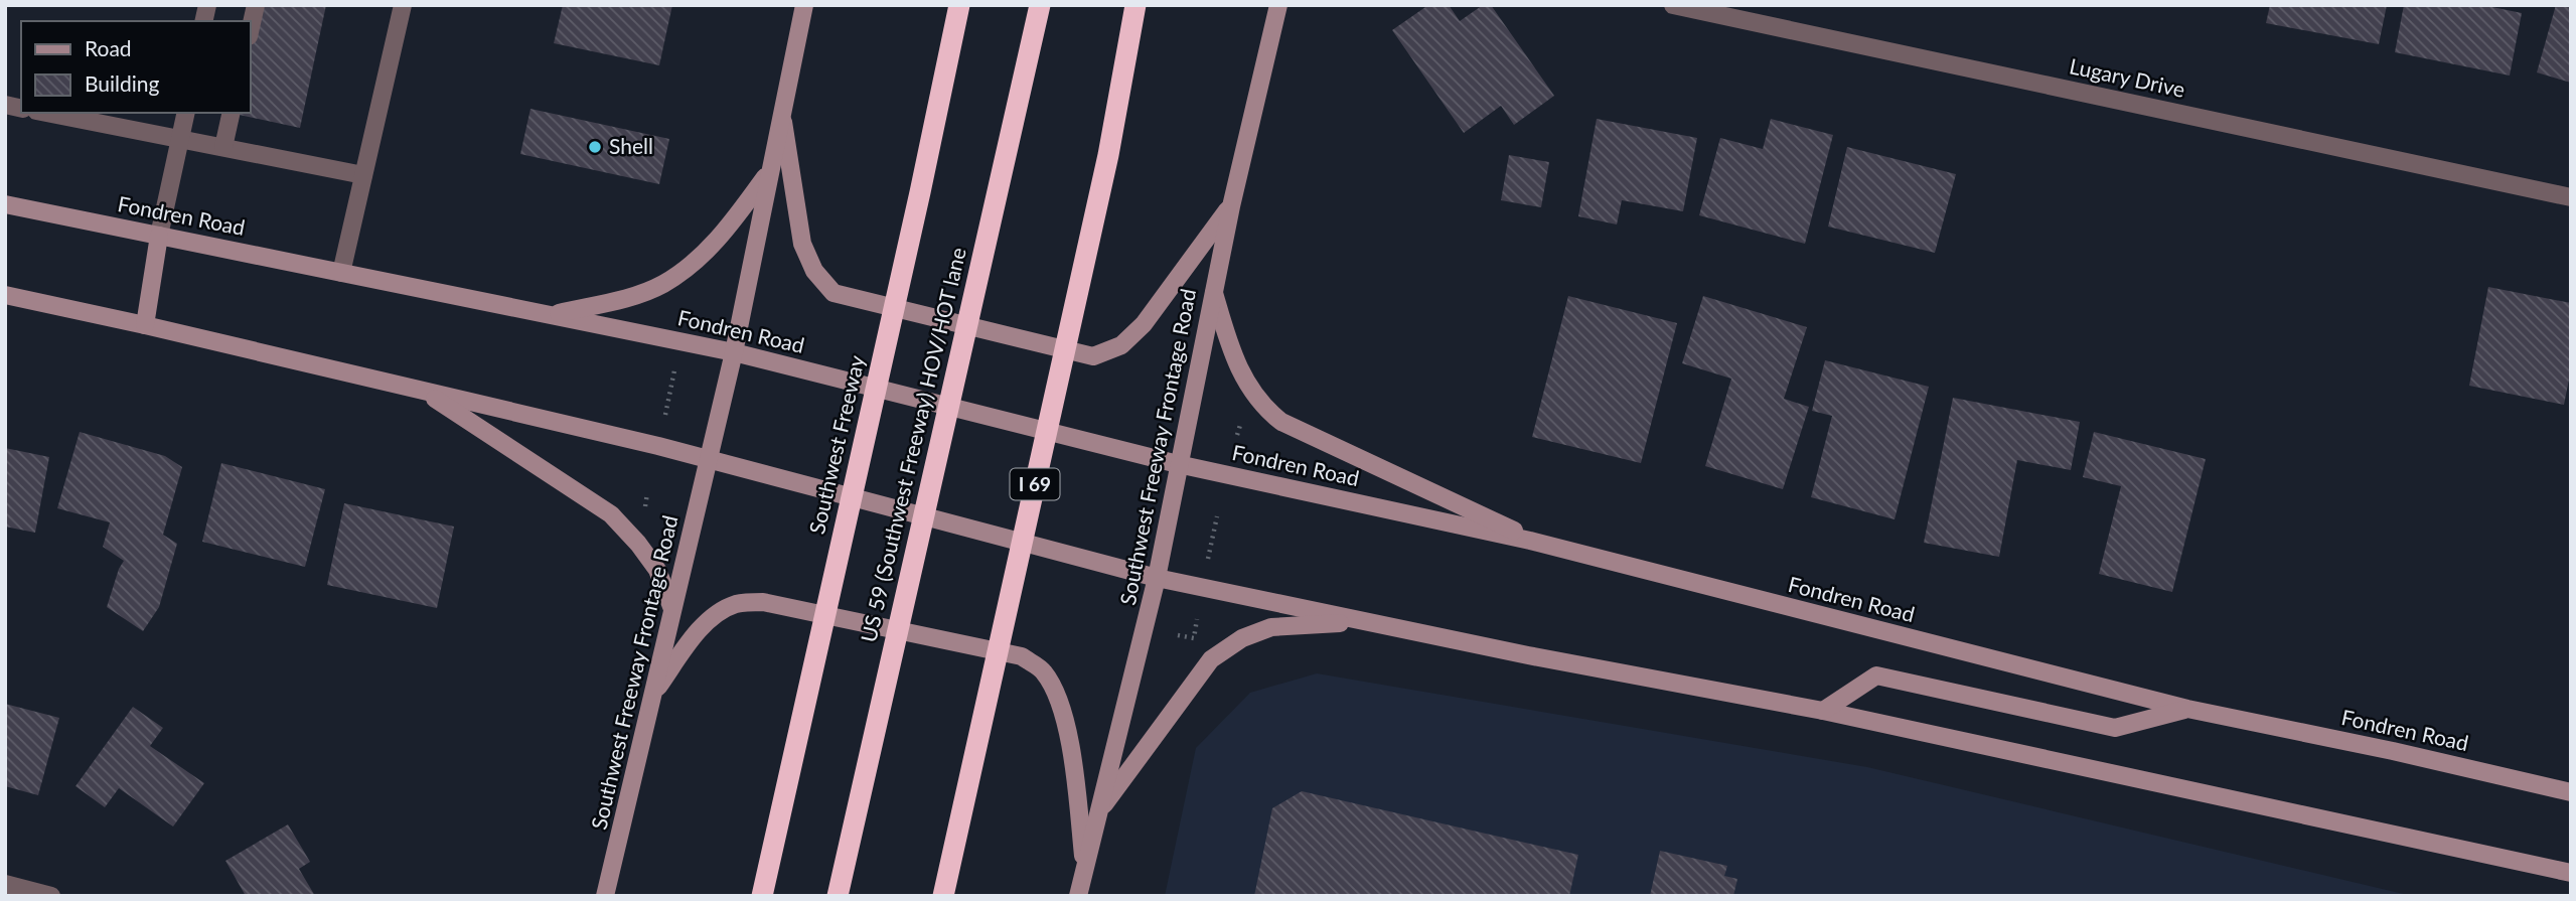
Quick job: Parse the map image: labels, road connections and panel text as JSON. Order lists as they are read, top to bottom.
{
  "streets": {
    "highway": ["Southwest Freeway", "US 59 (Southwest Freeway) HOV/HOT lane", "I 69"],
    "main road": ["Fondren Road", "Southwest Freeway Frontage Road"],
    "street": ["Lugary Drive"]
  },
  "crossings": [
    ["Fondren Road", "Southwest Freeway Frontage Road"]
  ],
  "places": ["Shell"],
  "legend": ["Road", "Building"]
}
